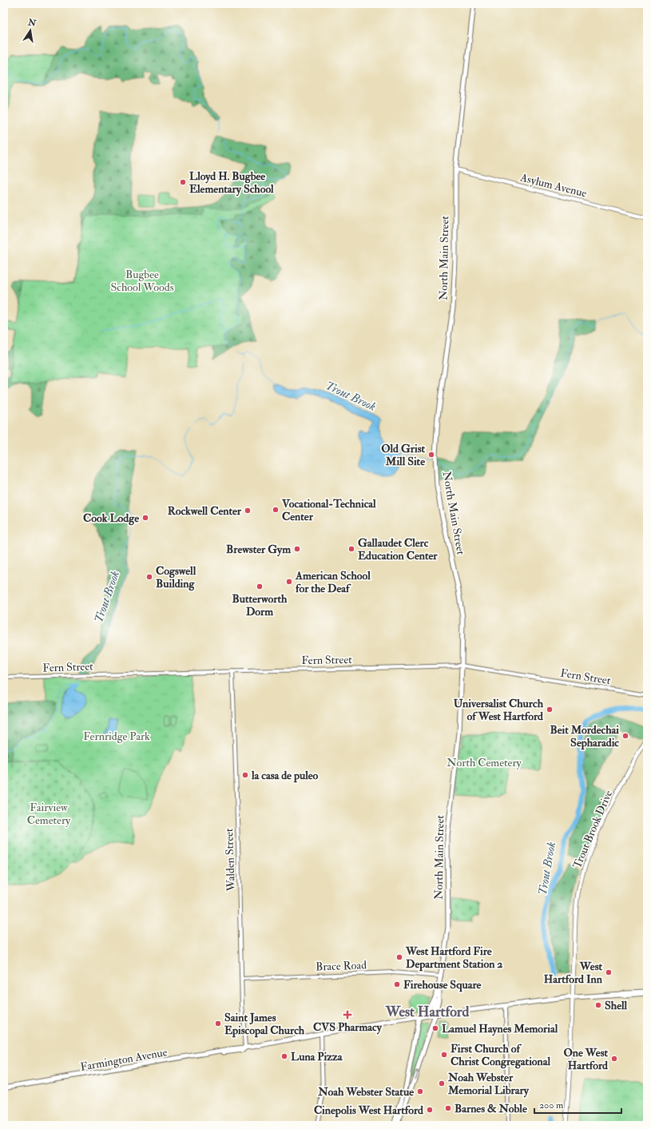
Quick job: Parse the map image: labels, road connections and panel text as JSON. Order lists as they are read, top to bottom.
{
  "streets": {
    "main road": [
      "Asylum Avenue",
      "North Main Street",
      "Trout Brook Drive",
      "Farmington Avenue"
    ],
    "street": ["Fern Street", "Walden Street", "Brace Road"]
  },
  "crossings": [
    ["Asylum Avenue", "North Main Street"],
    ["North Main Street", "Fern Street"],
    ["North Main Street", "Brace Road"],
    ["North Main Street", "Farmington Avenue"],
    ["Fern Street", "Walden Street"],
    ["Trout Brook Drive", "Farmington Avenue"],
    ["Walden Street", "Brace Road"],
    ["Walden Street", "Farmington Avenue"]
  ],
  "districts": ["West Hartford"],
  "water": ["Trout Brook"],
  "parks": [
    "Bugbee School Woods",
    "Fernridge Park",
    "North Cemetery",
    "Fairview Cemetery"
  ],
  "places": {
    "other": [
      "Lloyd H. Bugbee Elementary School",
      "Old Grist Mill Site",
      "Vocational-Technical Center",
      "Rockwell Center",
      "Cook Lodge",
      "Brewster Gym",
      "Gallaudet Clerc Education Center",
      "Cogswell Building",
      "American School for the Deaf",
      "Butterworth Dorm",
      "Universalist Church of West Hartford",
      "Beit Mordechai Sepharadic",
      "la casa de puleo",
      "West Hartford Fire Department Station 2",
      "West Hartford Inn",
      "Firehouse Square",
      "Shell",
      "Saint James Episcopal Church",
      "Lamuel Haynes Memorial",
      "First Church of Christ Congregational",
      "Luna Pizza",
      "One West Hartford",
      "Noah Webster Memorial Library",
      "Noah Webster Statue",
      "Barnes & Noble",
      "Cinepolis West Hartford"
    ],
    "health": ["CVS Pharmacy"]
  },
  "scale_bar": "200 m",
  "north": "top"
}
